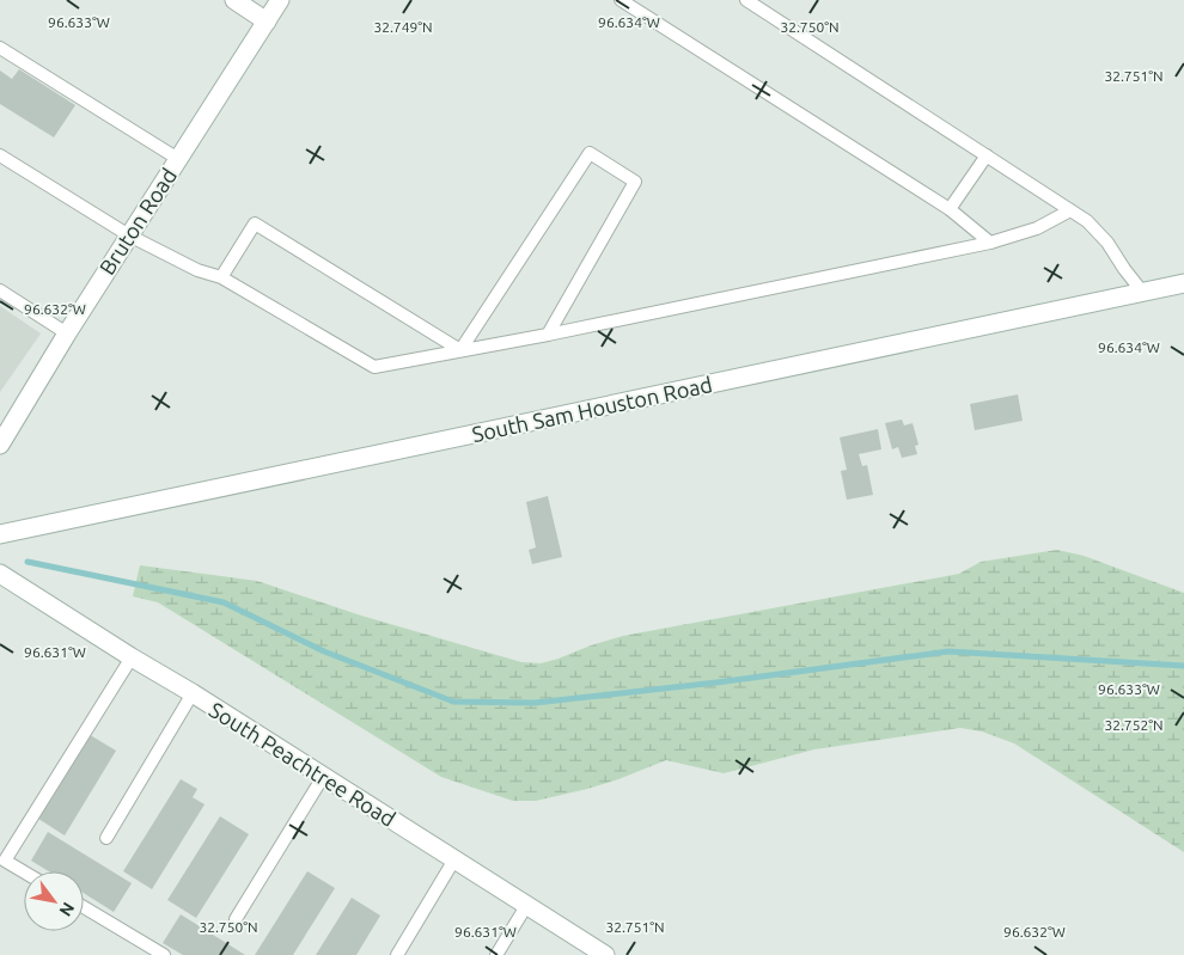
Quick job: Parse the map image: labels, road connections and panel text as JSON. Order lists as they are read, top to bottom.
{
  "streets": {
    "main road": ["Bruton Road", "South Sam Houston Road", "South Peachtree Road"]
  },
  "north": "bottom right",
  "coordinates": [
    "96.633°W",
    "96.634°W",
    "32.749°N",
    "32.750°N",
    "32.751°N",
    "96.632°W",
    "96.631°W",
    "32.752°N"
  ]
}
